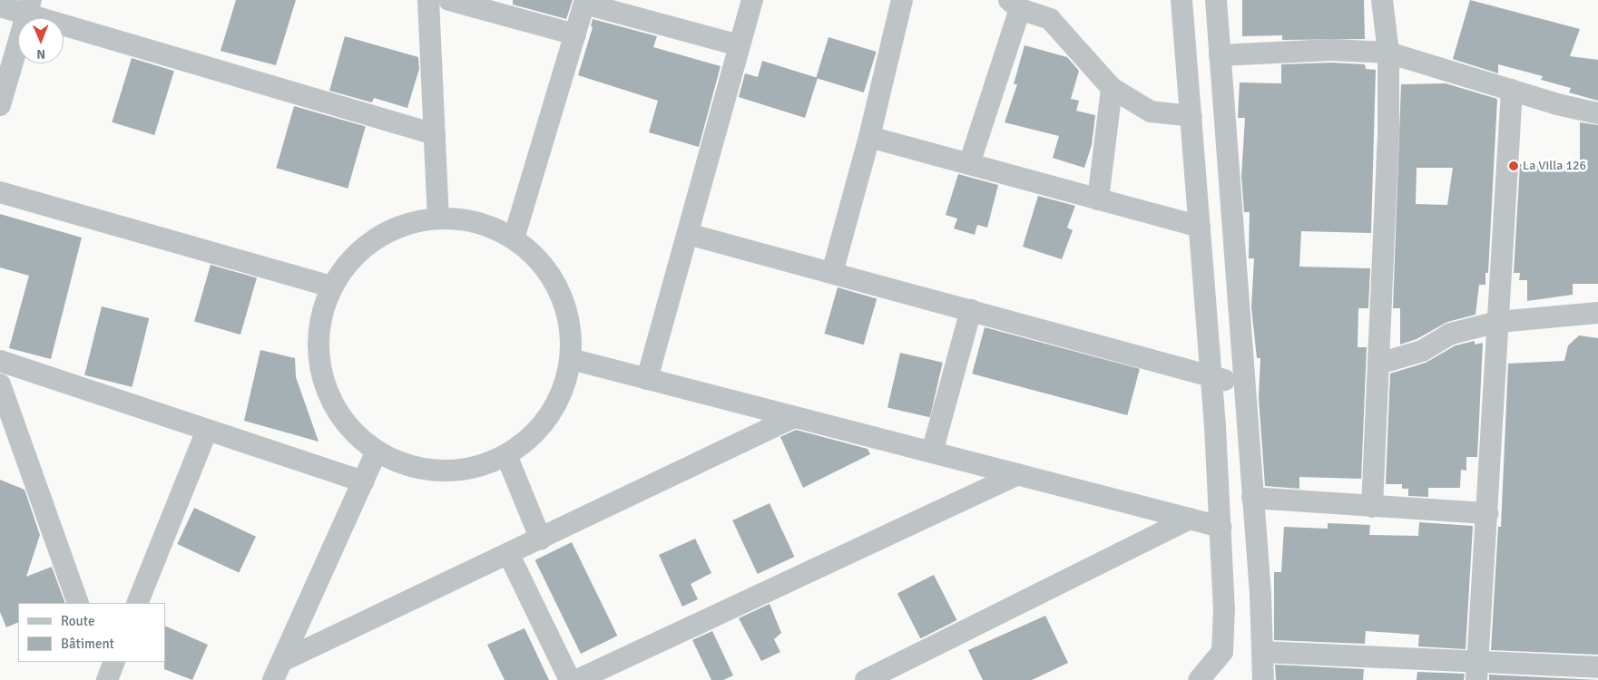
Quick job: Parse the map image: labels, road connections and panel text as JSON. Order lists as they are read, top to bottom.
{
  "places": ["La Villa 126"],
  "legend": ["Route", "Bâtiment"],
  "north": "bottom"
}
